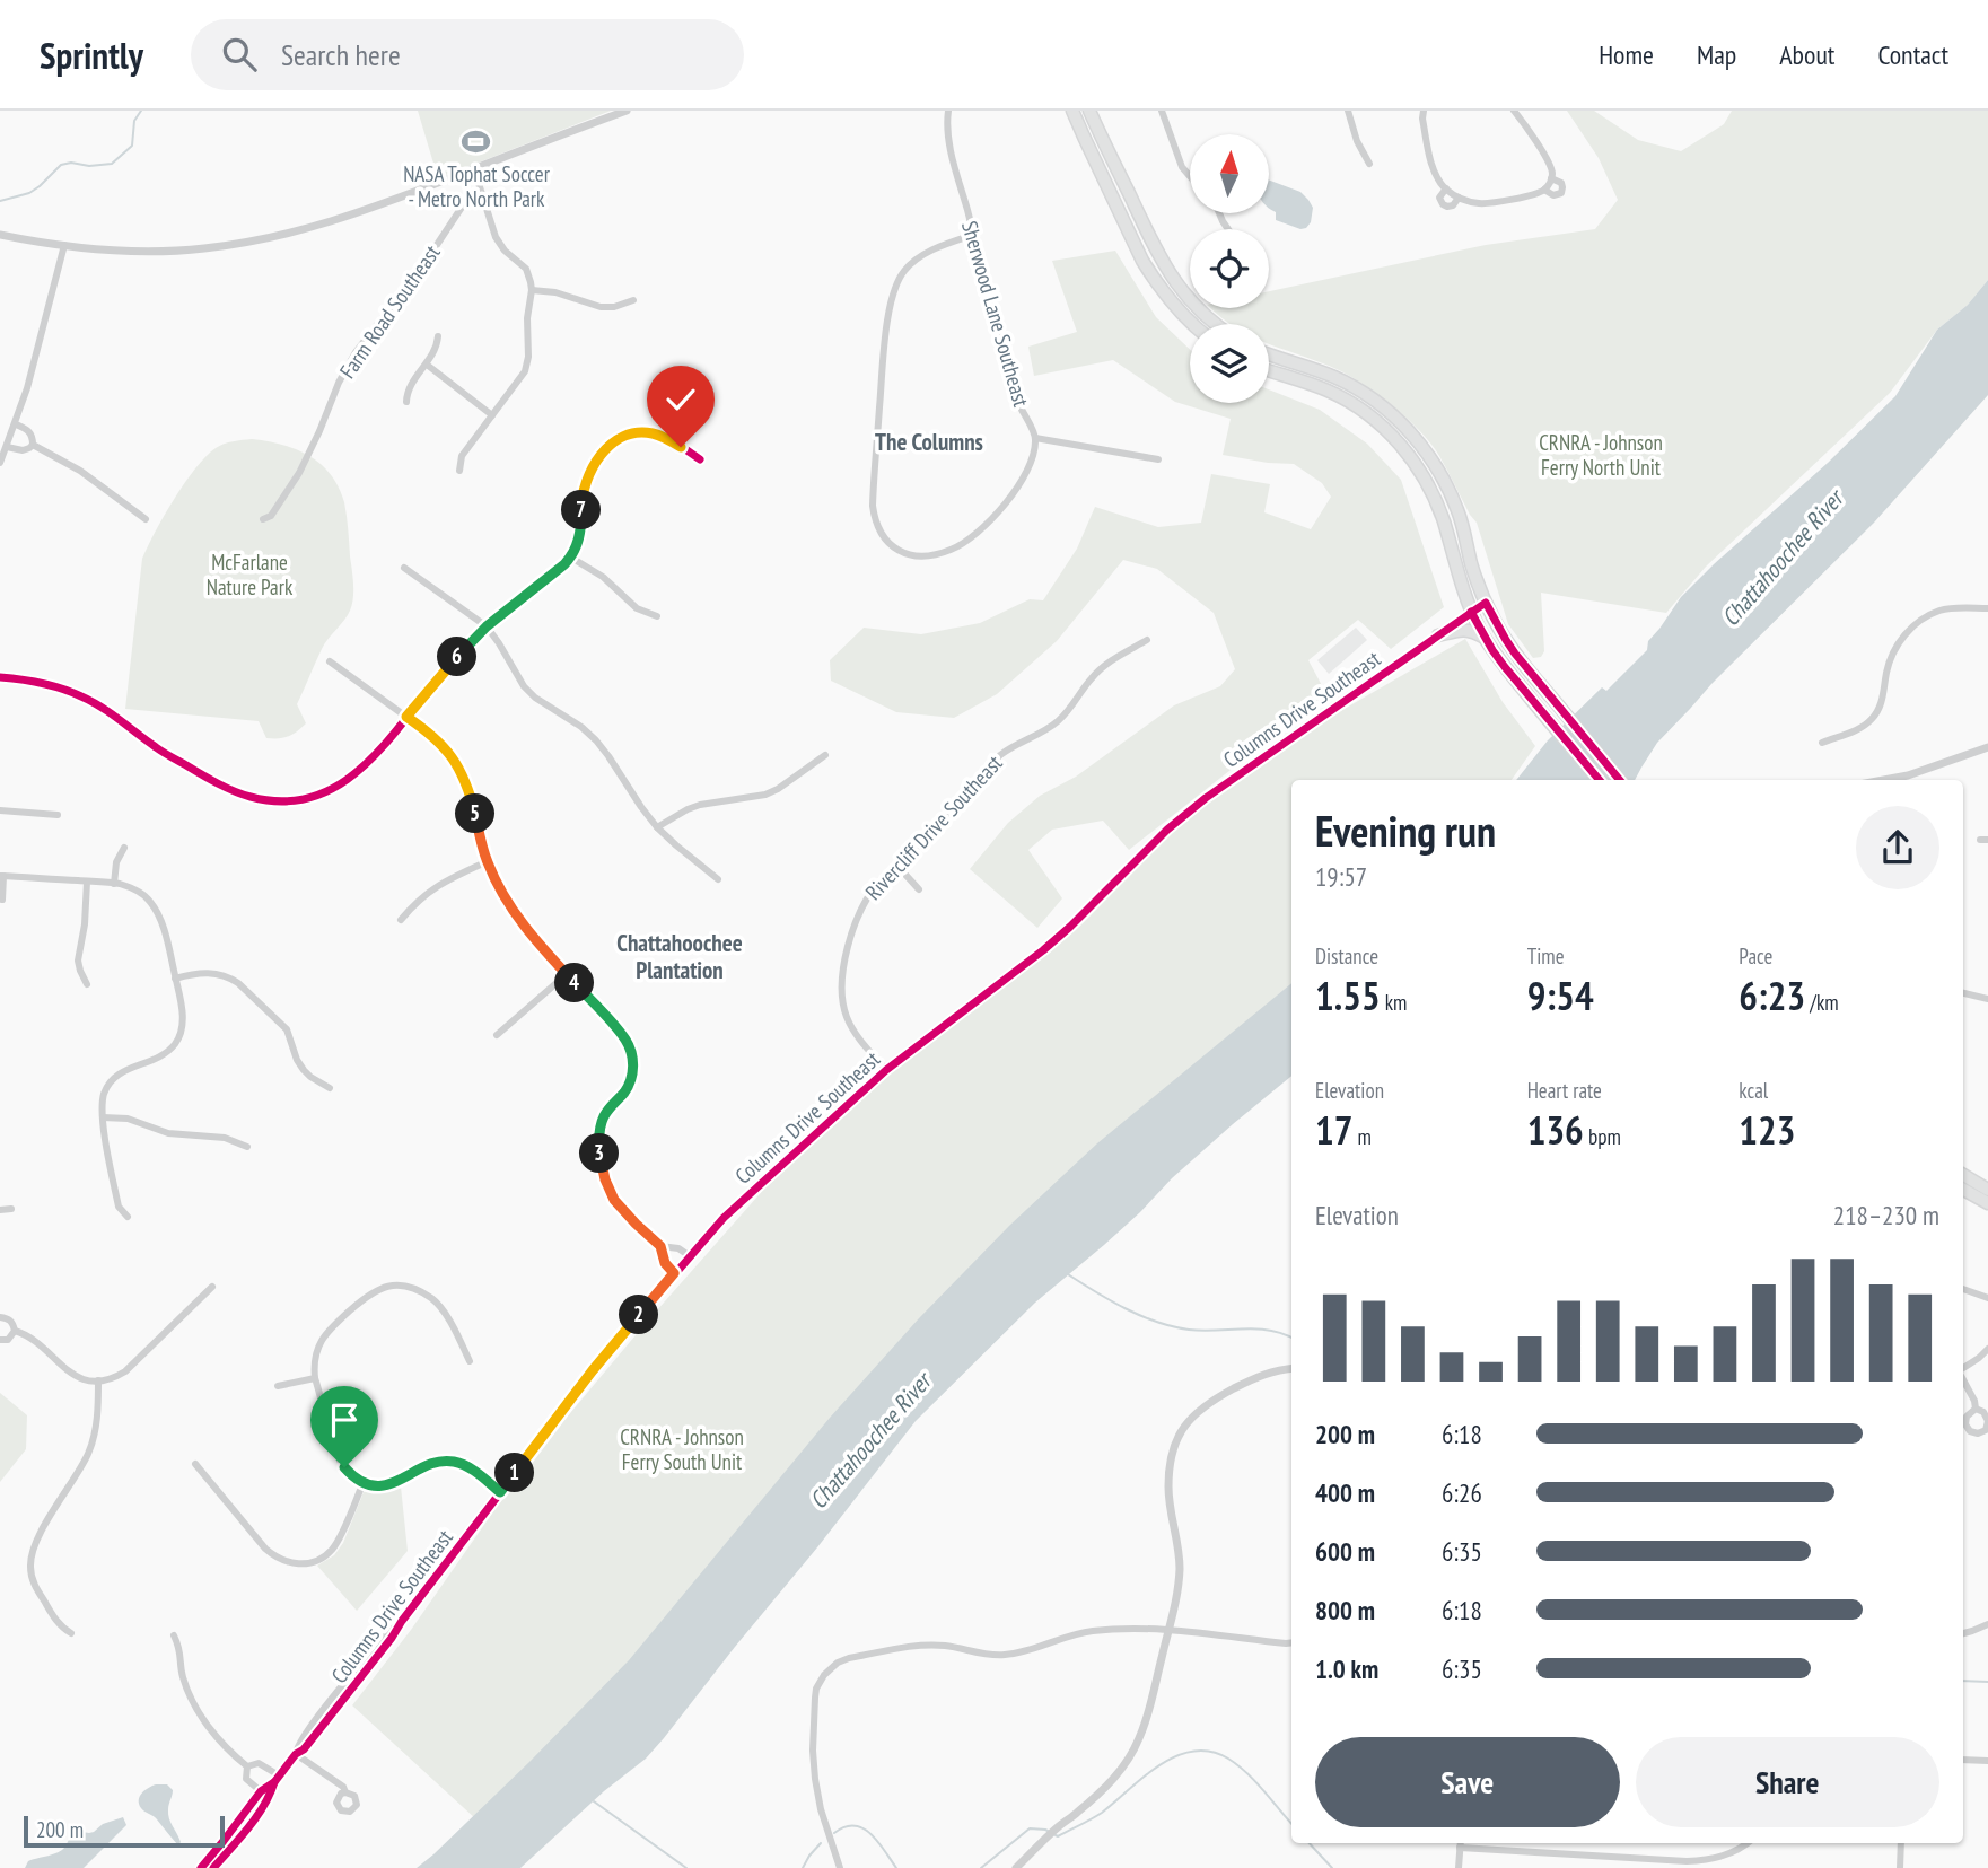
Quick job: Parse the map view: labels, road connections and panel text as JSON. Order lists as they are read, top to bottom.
{
  "streets": {
    "street": [
      "Farm Road Southeast",
      "Sherwood Lane Southeast",
      "Columns Drive Southeast",
      "Rivercliff Drive Southeast"
    ]
  },
  "crossings": [
    ["Columns Drive Southeast", "Rivercliff Drive Southeast"]
  ],
  "districts": ["The Columns", "Chattahoochee Plantation"],
  "water": ["Chattahoochee River"],
  "parks": ["CRNRA - Johnson Ferry North Unit", "McFarlane Nature Park", "CRNRA - Johnson Ferry South Unit"],
  "places": {
    "sports": ["NASA Tophat Soccer - Metro North Park"]
  },
  "scale_bar": "200 m",
  "north": "top",
  "page": {
    "header": "Sprintly",
    "search": "Search here",
    "nav": [
      "Home",
      "Map",
      "About",
      "Contact"
    ],
    "pins": [
      "7",
      "6",
      "5",
      "4",
      "3",
      "2",
      "1"
    ],
    "heading": ["Evening run", "19:57"],
    "stats": [
      ["Distance", "1.55 km"],
      ["Time", "9:54"],
      ["Pace", "6:23 /km"],
      ["Elevation", "17 m"],
      ["Heart rate", "136 bpm"],
      ["kcal", "123"]
    ],
    "chart": ["Elevation", "218–230 m"],
    "list": [
      {
        "name": "200 m",
        "note": "6:18"
      },
      {
        "name": "400 m",
        "note": "6:26"
      },
      {
        "name": "600 m",
        "note": "6:35"
      },
      {
        "name": "800 m",
        "note": "6:18"
      },
      {
        "name": "1.0 km",
        "note": "6:35"
      }
    ],
    "buttons": ["Save", "Share"],
    "scale": "200 m"
  }
}
